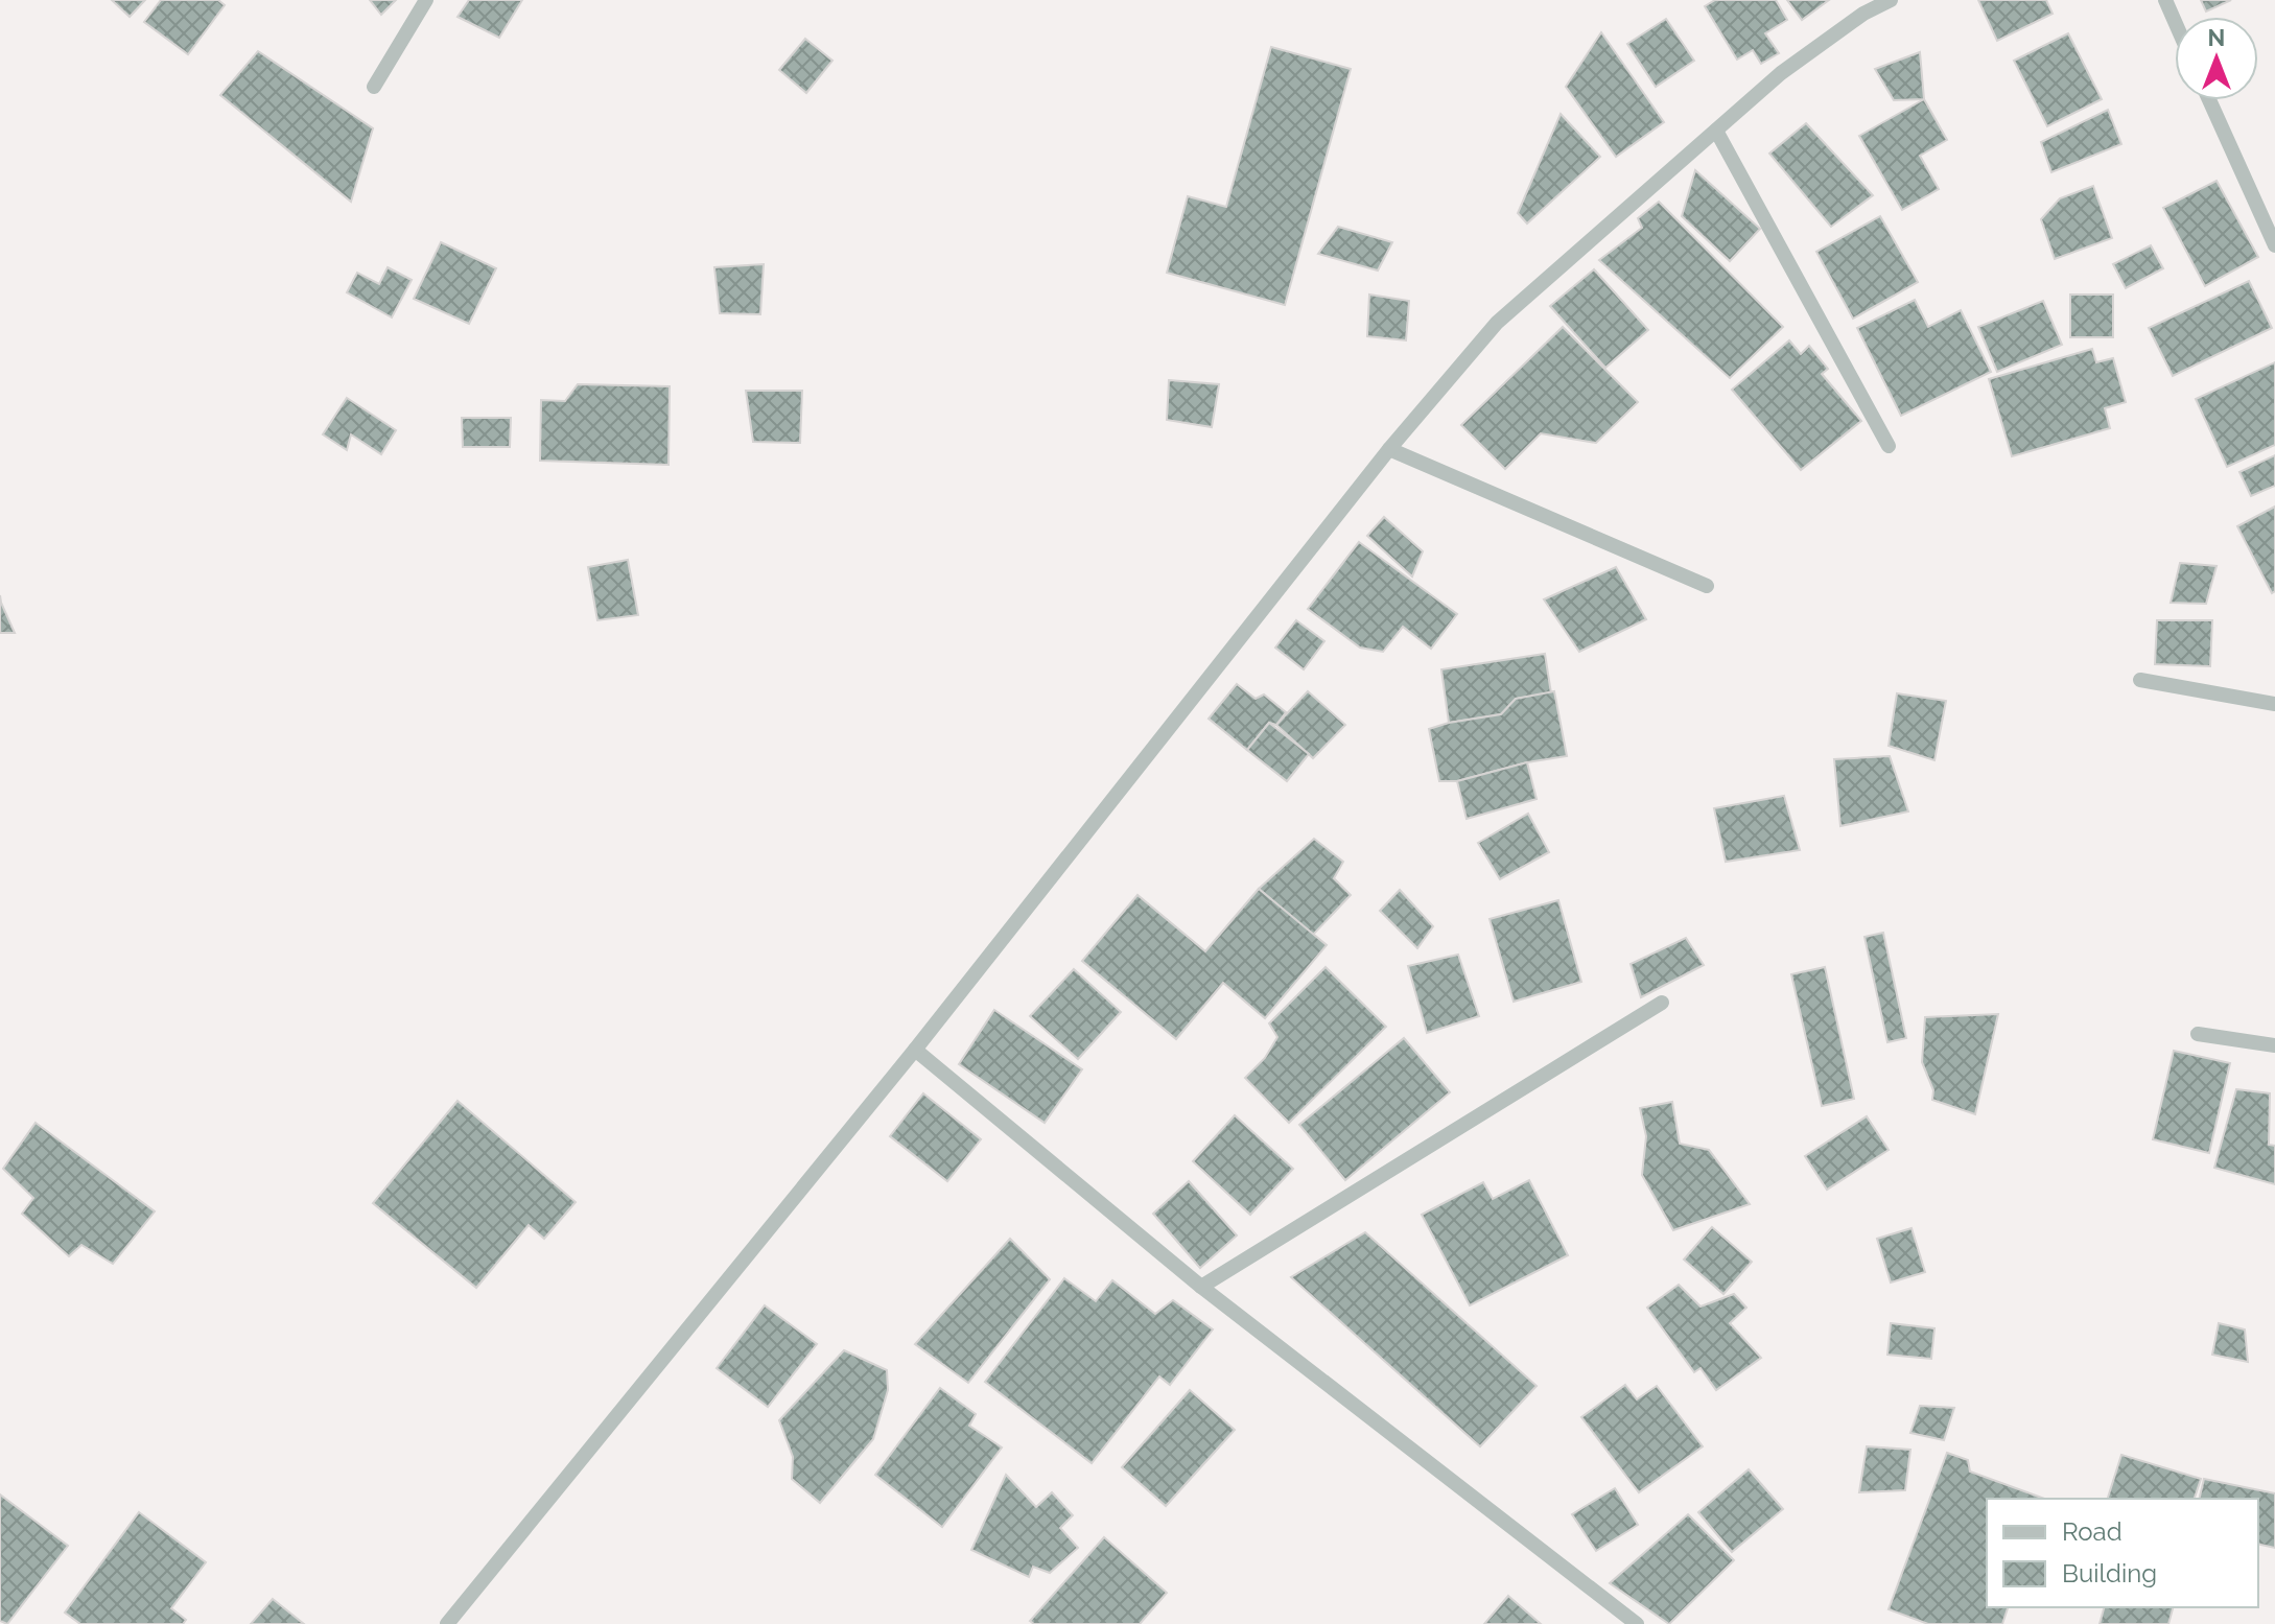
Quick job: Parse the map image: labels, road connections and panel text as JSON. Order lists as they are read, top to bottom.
{
  "legend": ["Road", "Building"],
  "north": "top"
}
